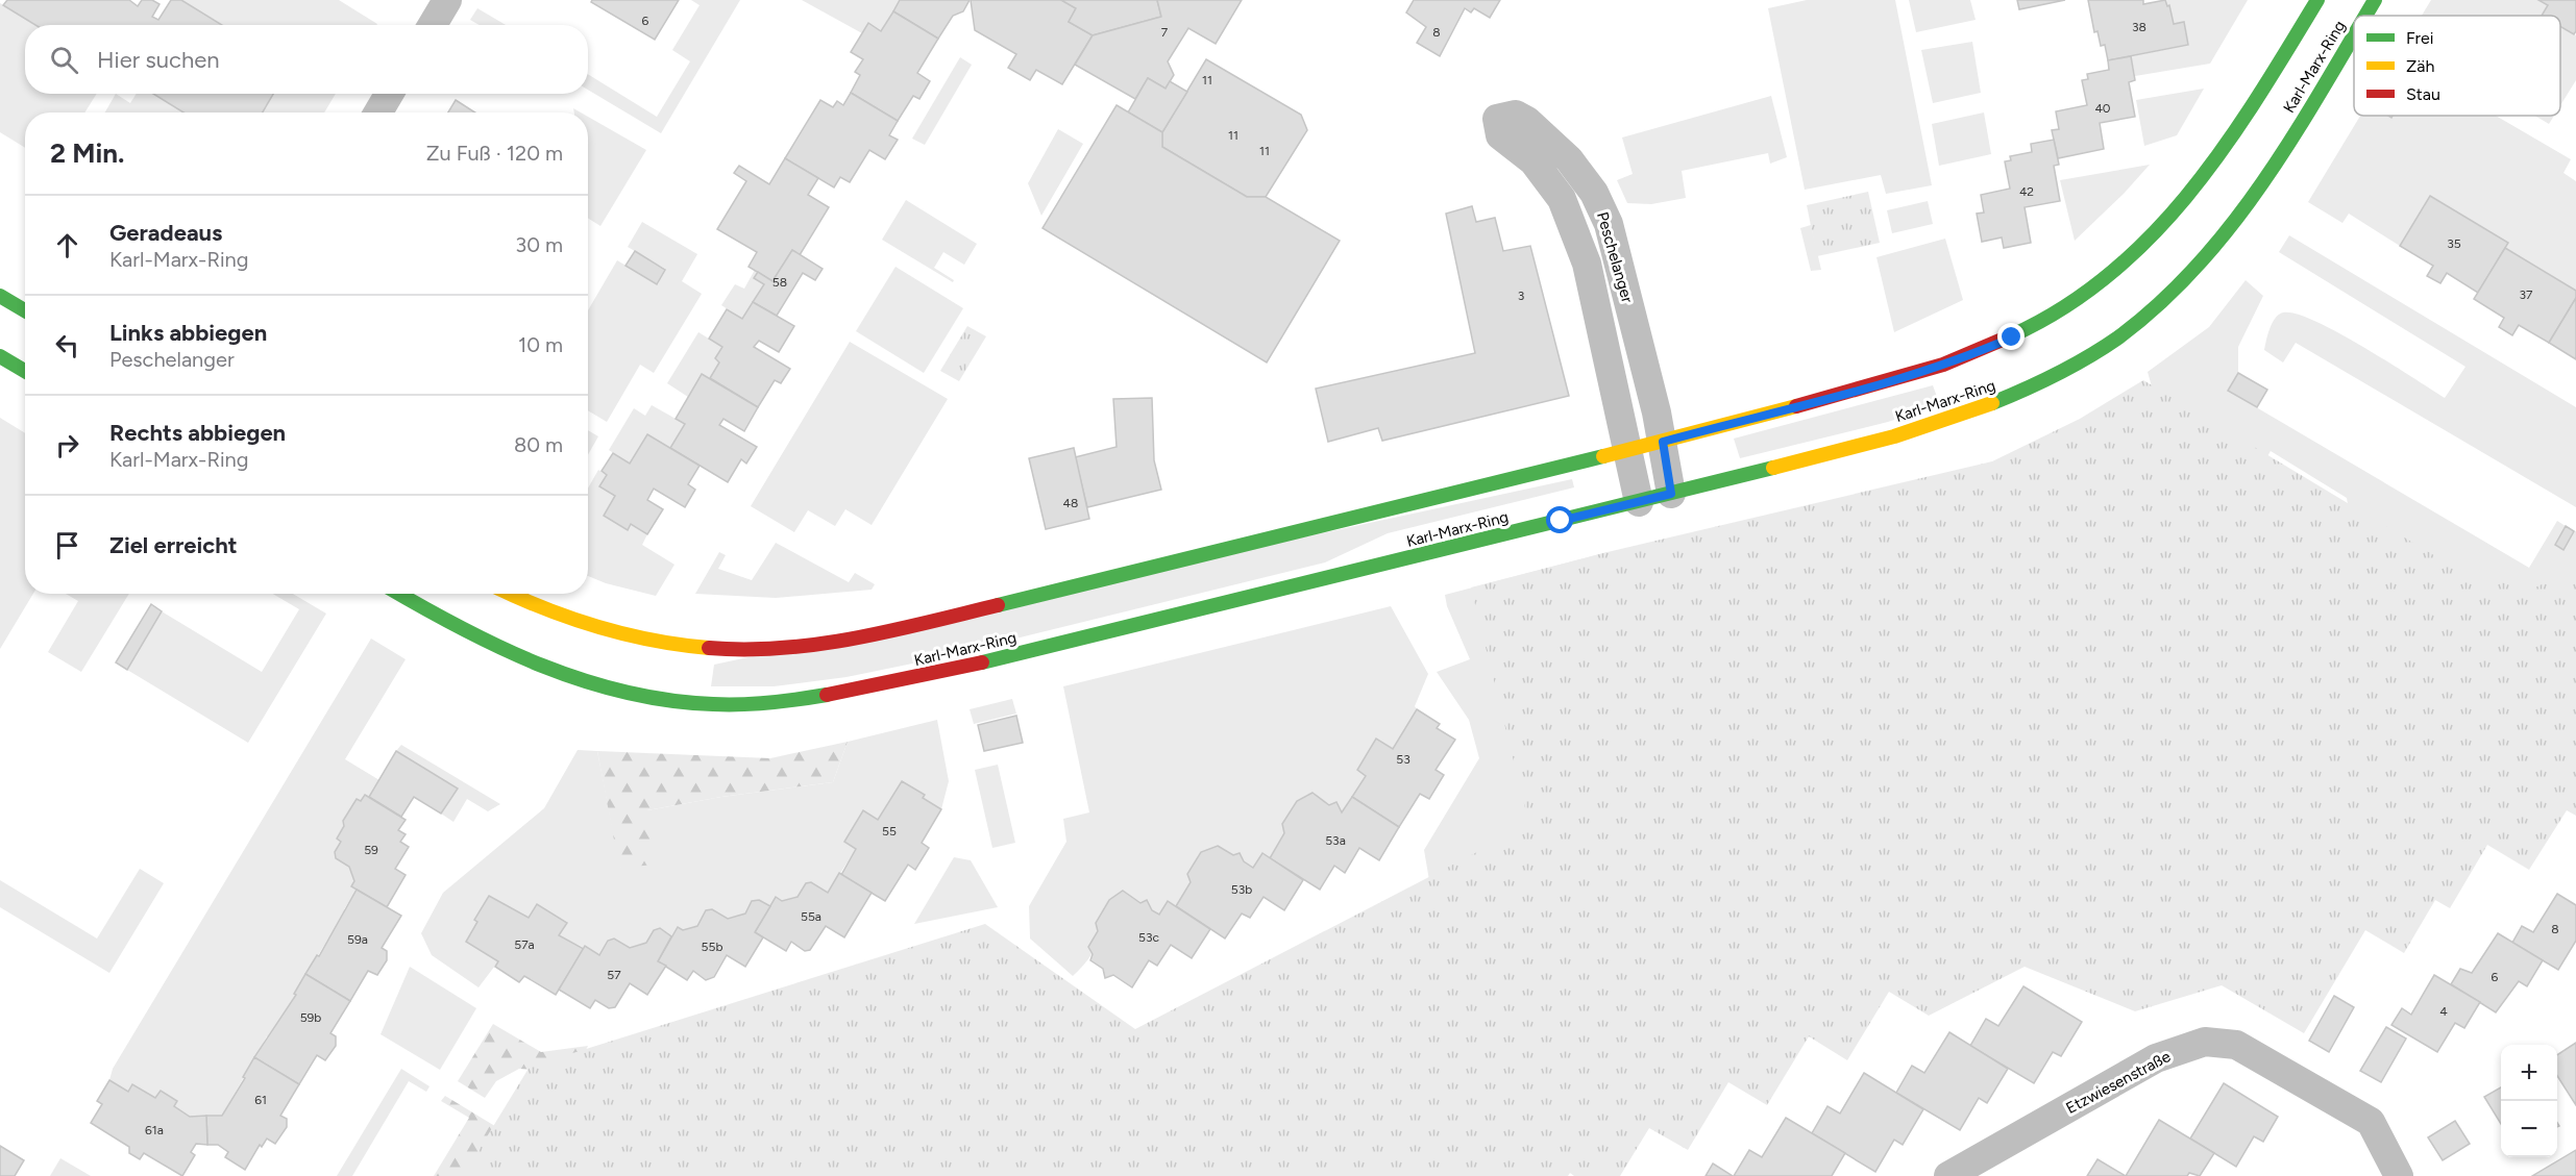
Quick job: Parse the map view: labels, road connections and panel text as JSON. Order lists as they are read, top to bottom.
{
  "streets": {
    "main road": ["Karl-Marx-Ring"],
    "street": ["Peschelanger", "Etzwiesenstraße"]
  },
  "crossings": [
    ["Karl-Marx-Ring", "Peschelanger"]
  ],
  "house_numbers": [
    "6",
    "38",
    "7",
    "8",
    "11",
    "40",
    "11",
    "11",
    "42",
    "35",
    "58",
    "37",
    "3",
    "48",
    "53",
    "55",
    "53a",
    "59",
    "53b",
    "55a",
    "8",
    "53c",
    "59a",
    "57a",
    "55b",
    "57",
    "6",
    "4",
    "59b",
    "61",
    "61a"
  ],
  "legend": ["Frei", "Zäh", "Stau"],
  "page": {
    "search": "Hier suchen",
    "heading": ["2 Min.", "Zu Fuß · 120 m"],
    "list": [
      ["Geradeaus", "Karl-Marx-Ring", "30 m"],
      ["Links abbiegen", "Peschelanger", "10 m"],
      ["Rechts abbiegen", "Karl-Marx-Ring", "80 m"],
      "Ziel erreicht"
    ],
    "map_buttons": ["+", "−"]
  }
}
